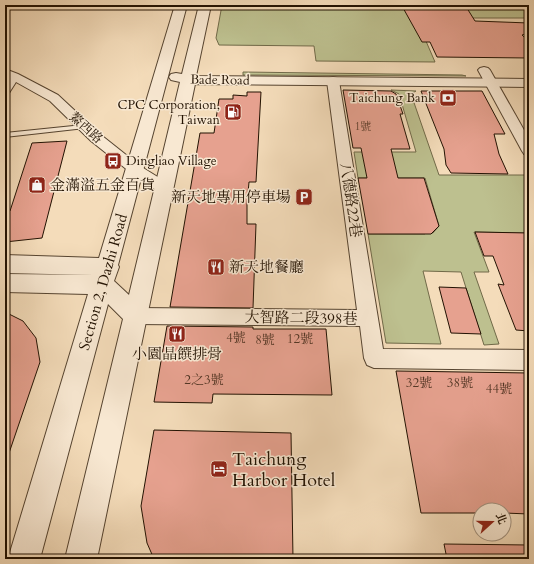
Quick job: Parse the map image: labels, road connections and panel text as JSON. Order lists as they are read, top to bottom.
{
  "streets": {
    "street": [
      "Bade Road",
      "鰲西路",
      "八德路22巷",
      "Section 2, Dazhi Road",
      "大智路二段398巷"
    ]
  },
  "crossings": [
    ["Bade Road", "八德路22巷"],
    ["Bade Road", "Section 2, Dazhi Road"],
    ["鰲西路", "Section 2, Dazhi Road"],
    ["八德路22巷", "大智路二段398巷"]
  ],
  "places": {
    "bank": ["Taichung Bank"],
    "fuel station": ["CPC Corporation, Taiwan"],
    "bus stop": ["Dingliao Village"],
    "shop": ["金滿溢五金百貨"],
    "parking": ["新天地專用停車場"],
    "restaurant": ["新天地餐廳", "小園晶饌排骨"],
    "hotel": ["Taichung Harbor Hotel"]
  },
  "house_numbers": [
    "1號",
    "4號",
    "12號",
    "8號",
    "2之3號",
    "32號",
    "38號",
    "44號"
  ],
  "north": "right"
}
